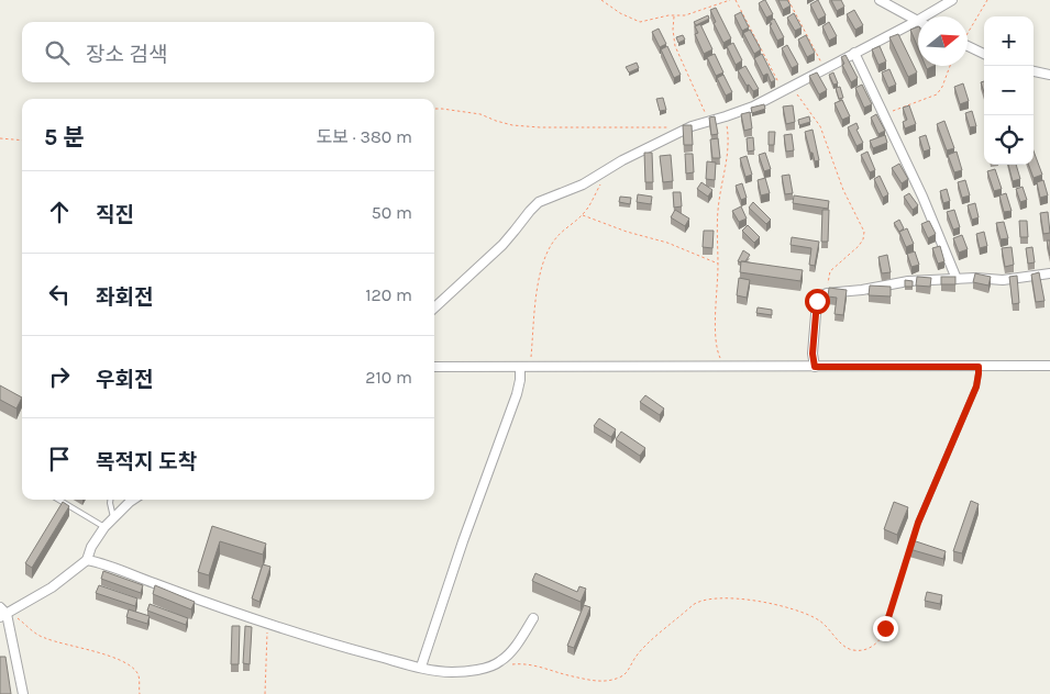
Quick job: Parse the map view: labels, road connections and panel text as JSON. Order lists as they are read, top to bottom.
{
  "north": "right",
  "page": {
    "map_buttons": ["+", "−"],
    "search": "장소 검색",
    "heading": ["5 분", "도보 · 380 m"],
    "list": [
      ["직진", "50 m"],
      ["좌회전", "120 m"],
      ["우회전", "210 m"],
      "목적지 도착"
    ]
  }
}
